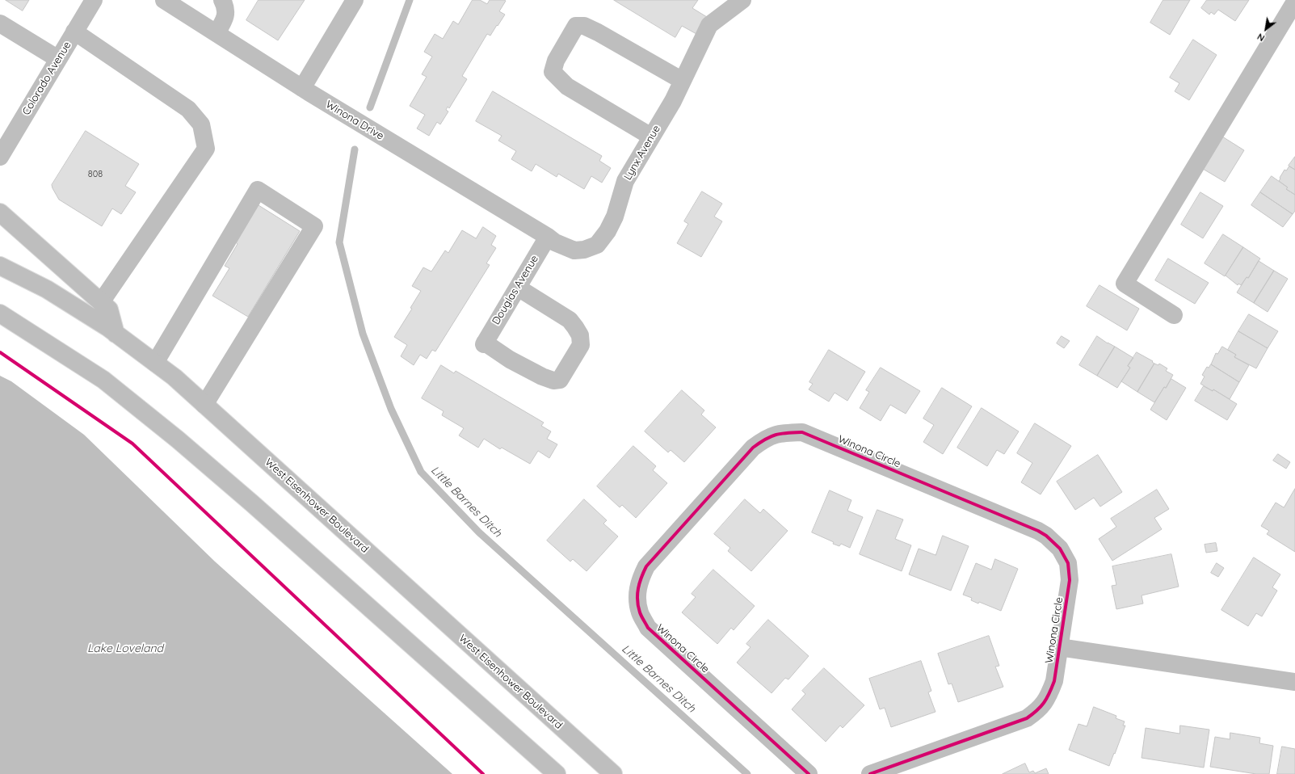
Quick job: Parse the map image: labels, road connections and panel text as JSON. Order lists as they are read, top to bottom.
{
  "streets": {
    "main road": [
      "Colorado Avenue",
      "Winona Drive",
      "Lynx Avenue",
      "Douglas Avenue",
      "Winona Circle",
      "West Eisenhower Boulevard"
    ]
  },
  "crossings": [
    ["Winona Drive", "Lynx Avenue"],
    ["Winona Drive", "Douglas Avenue"],
    ["Lynx Avenue", "Douglas Avenue"]
  ],
  "water": ["Little Barnes Ditch", "Lake Loveland"],
  "house_numbers": ["808"],
  "north": "bottom left"
}
